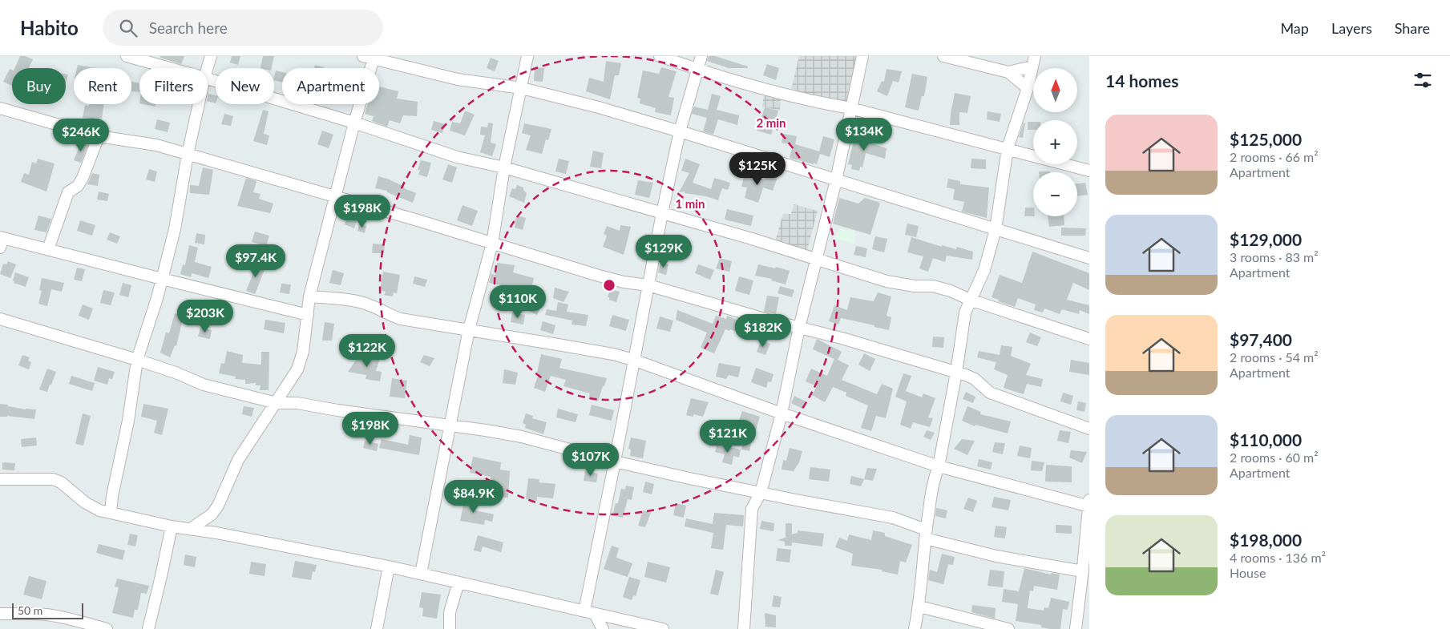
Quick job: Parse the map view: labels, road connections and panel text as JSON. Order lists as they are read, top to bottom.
{
  "scale_bar": "50 m",
  "north": "top",
  "page": {
    "header": "Habito",
    "search": "Search here",
    "nav": ["Map", "Layers", "Share"],
    "heading": "14 homes",
    "map_buttons": ["+", "−"],
    "chip": [
      "Buy",
      "Rent",
      "Filters",
      "New",
      "Apartment"
    ],
    "list": [
      {
        "name": "$125,000",
        "note": "2 rooms · 66 m² · Apartment"
      },
      {
        "name": "$129,000",
        "note": "3 rooms · 83 m² · Apartment"
      },
      {
        "name": "$97,400",
        "note": "2 rooms · 54 m² · Apartment"
      },
      {
        "name": "$110,000",
        "note": "2 rooms · 60 m² · Apartment"
      },
      {
        "name": "$198,000",
        "note": "4 rooms · 136 m² · House"
      }
    ],
    "price": [
      "$134K",
      "$246K",
      "$125K",
      "$198K",
      "$129K",
      "$97.4K",
      "$110K",
      "$203K",
      "$182K",
      "$122K",
      "$198K",
      "$121K",
      "$107K",
      "$84.9K"
    ],
    "scale": "50 m"
  },
  "rings": ["2 min", "1 min"]
}
